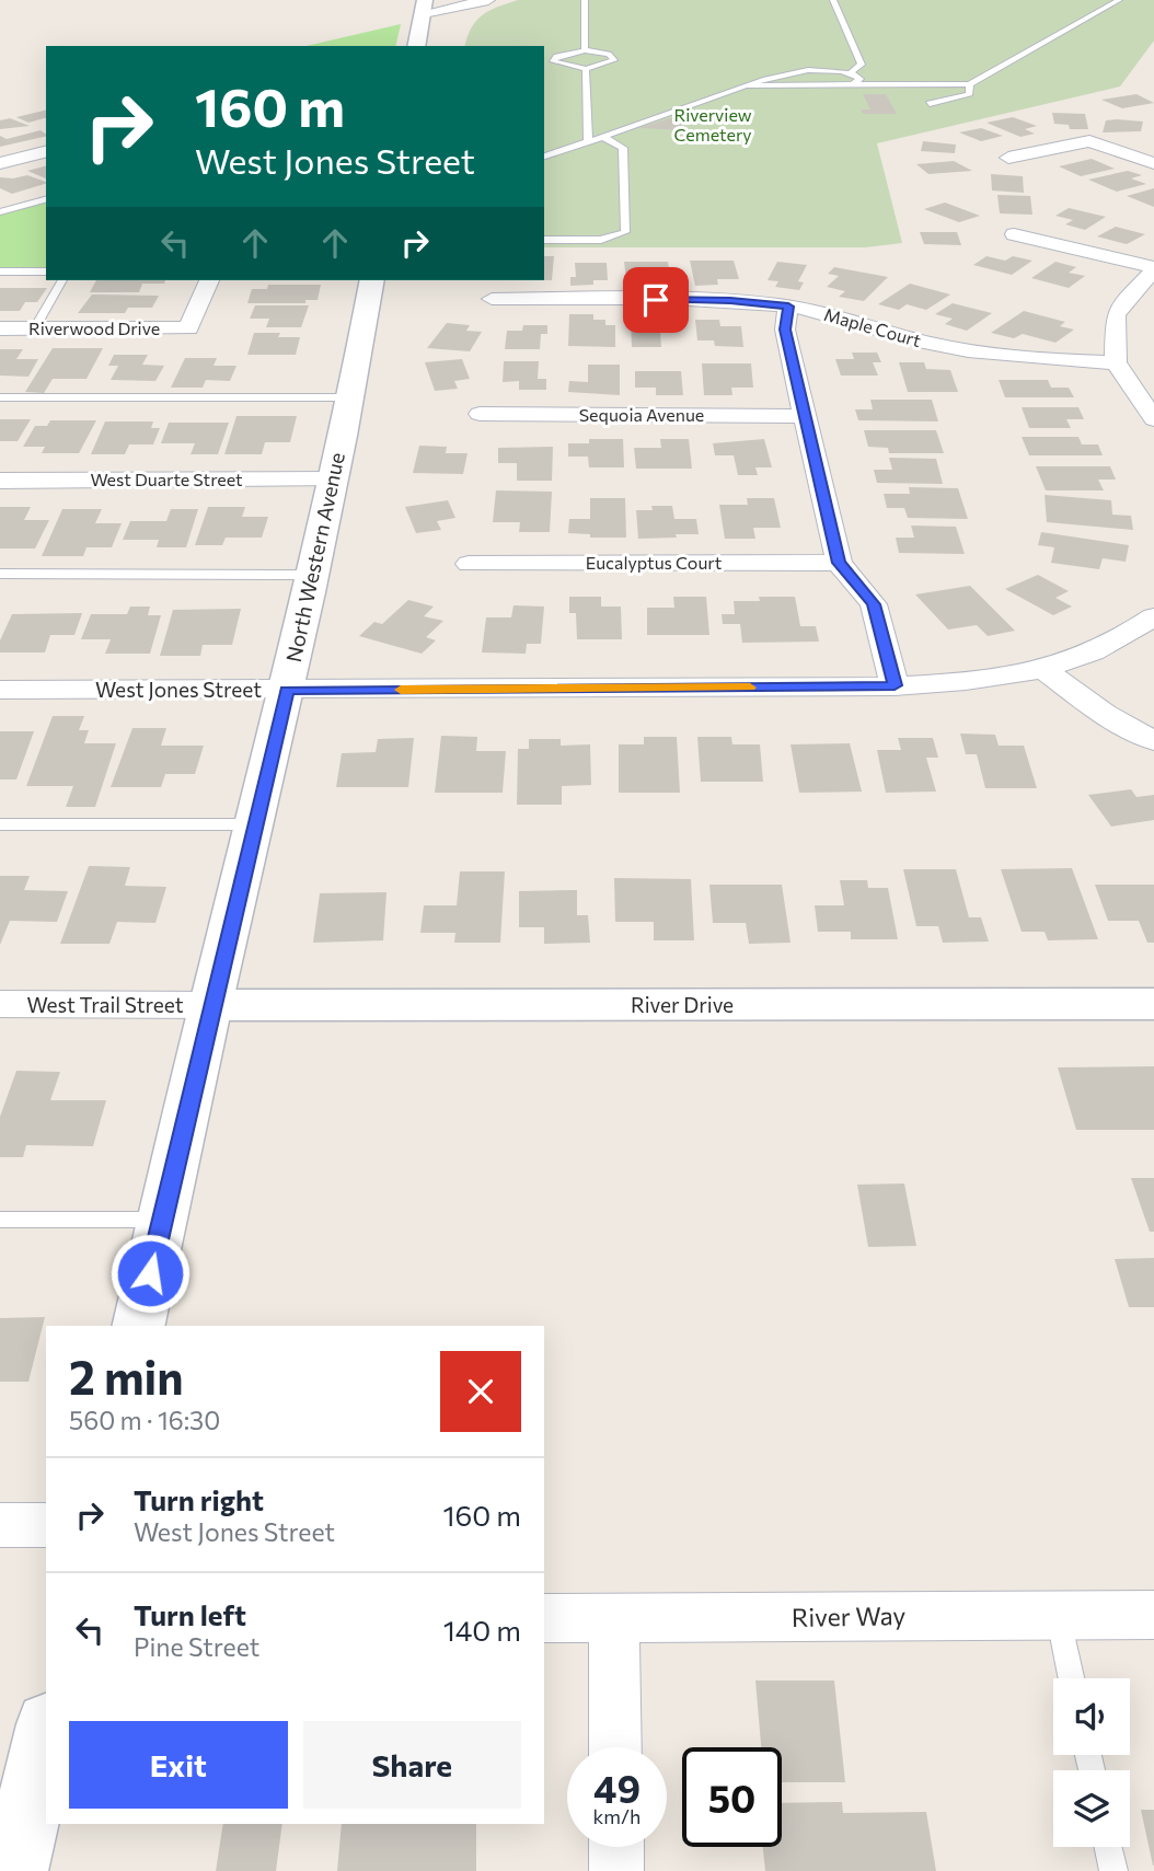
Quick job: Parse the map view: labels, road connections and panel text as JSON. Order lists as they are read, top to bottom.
{
  "streets": {
    "main road": ["North Western Avenue", "River Drive"],
    "street": [
      "Maple Court",
      "Riverwood Drive",
      "Sequoia Avenue",
      "West Duarte Street",
      "Eucalyptus Court",
      "West Jones Street",
      "West Trail Street",
      "River Way"
    ]
  },
  "crossings": [
    ["West Duarte Street", "North Western Avenue"],
    ["North Western Avenue", "West Jones Street"],
    ["North Western Avenue", "West Trail Street"],
    ["North Western Avenue", "River Drive"],
    ["West Trail Street", "River Drive"]
  ],
  "parks": ["Riverview Cemetery"],
  "page": {
    "turn": ["160 m", "West Jones Street"],
    "heading": ["2 min", "560 m · 16:30"],
    "list": [
      {
        "name": "Turn right",
        "note": "West Jones Street",
        "value": "160 m"
      },
      {
        "name": "Turn left",
        "note": "Pine Street",
        "value": "140 m"
      }
    ],
    "buttons": ["Exit", "Share"],
    "speed": "49 km/h",
    "limit": "50"
  }
}
